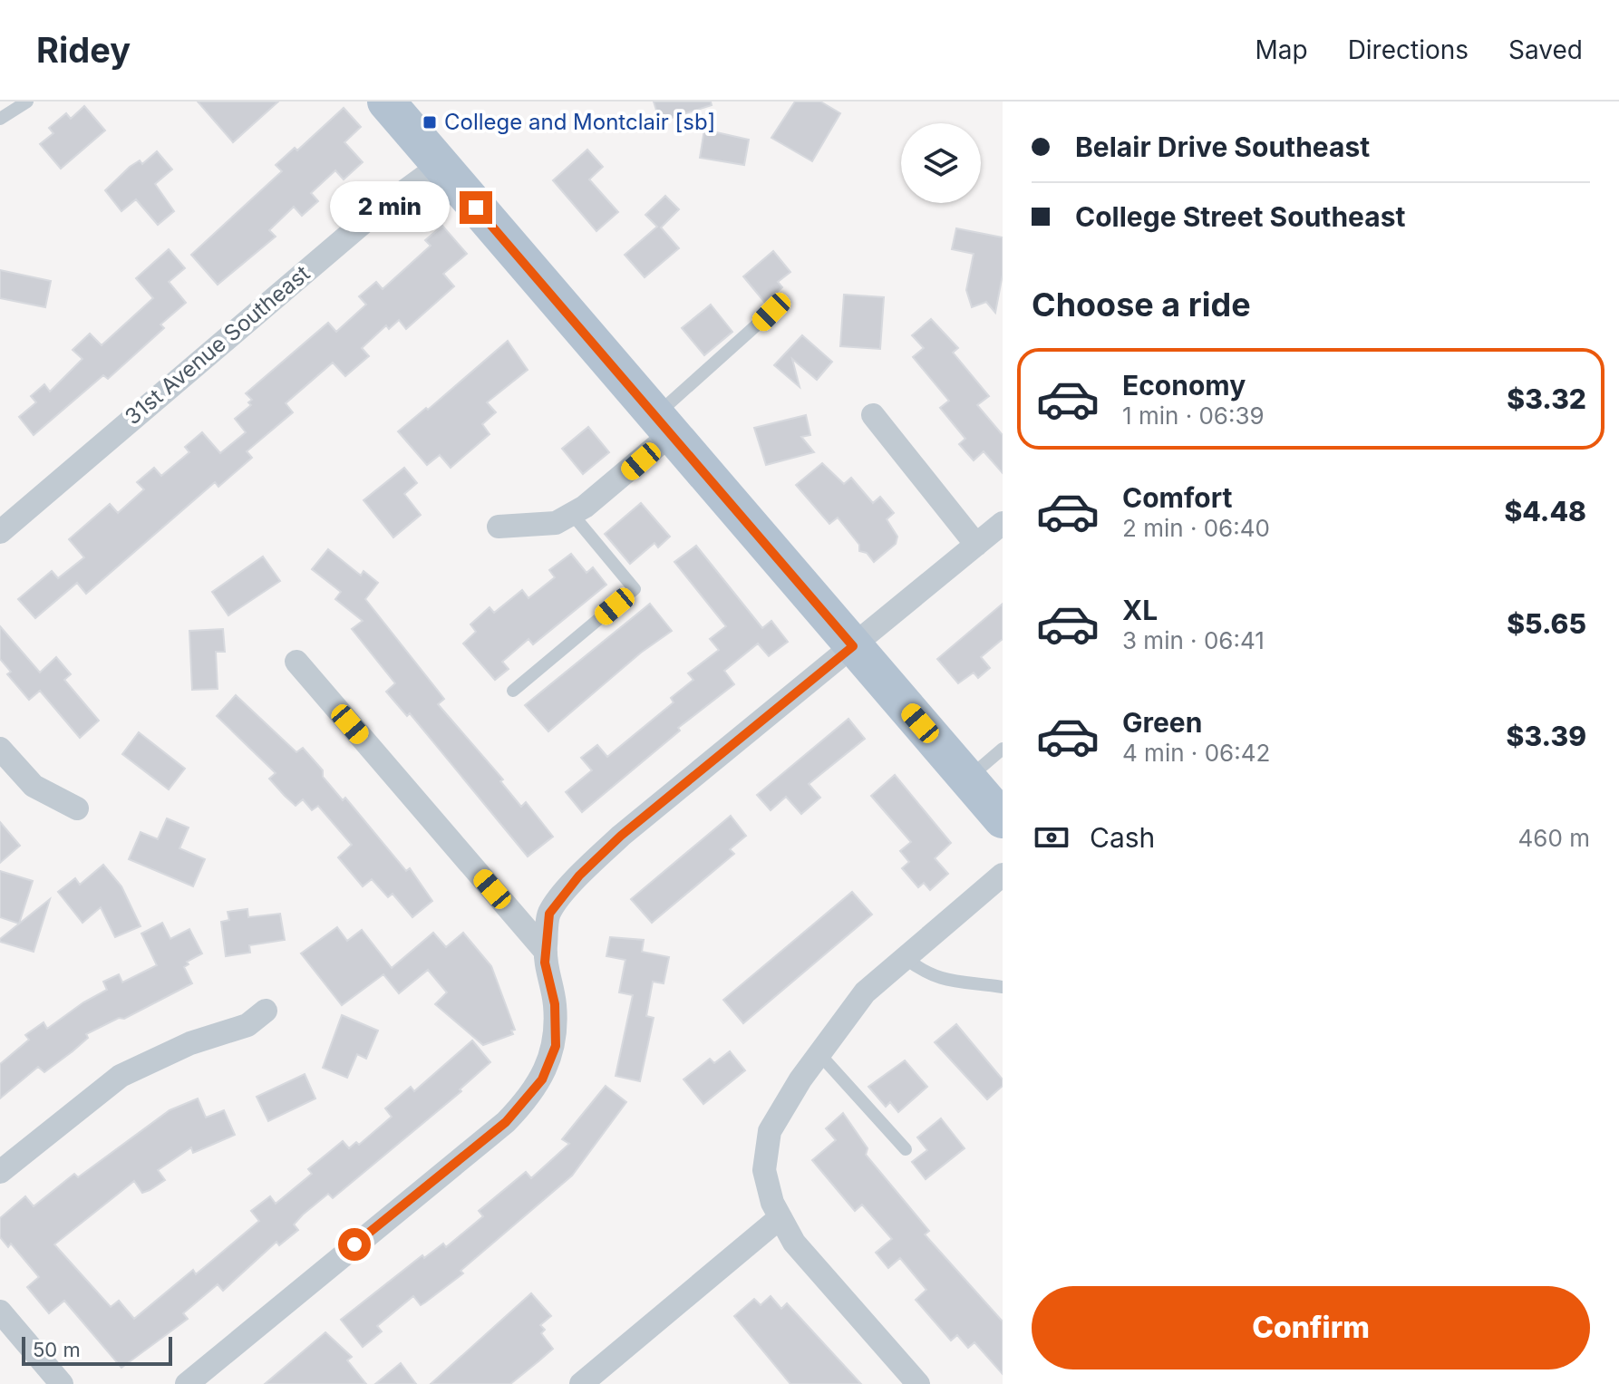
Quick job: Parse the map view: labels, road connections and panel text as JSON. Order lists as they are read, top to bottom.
{
  "streets": {
    "street": ["31st Avenue Southeast"]
  },
  "places": {
    "transit": ["College and Montclair [sb]"]
  },
  "scale_bar": "50 m",
  "page": {
    "header": "Ridey",
    "nav": ["Map", "Directions", "Saved"],
    "banner": ["Belair Drive Southeast", "College Street Southeast"],
    "bubble": "2 min",
    "heading": "Choose a ride",
    "list": [
      {
        "name": "Economy",
        "note": "1 min · 06:39",
        "value": "$3.32"
      },
      {
        "name": "Comfort",
        "note": "2 min · 06:40",
        "value": "$4.48"
      },
      {
        "name": "XL",
        "note": "3 min · 06:41",
        "value": "$5.65"
      },
      {
        "name": "Green",
        "note": "4 min · 06:42",
        "value": "$3.39"
      }
    ],
    "pay": ["Cash", "460 m"],
    "buttons": "Confirm",
    "scale": "50 m"
  }
}
